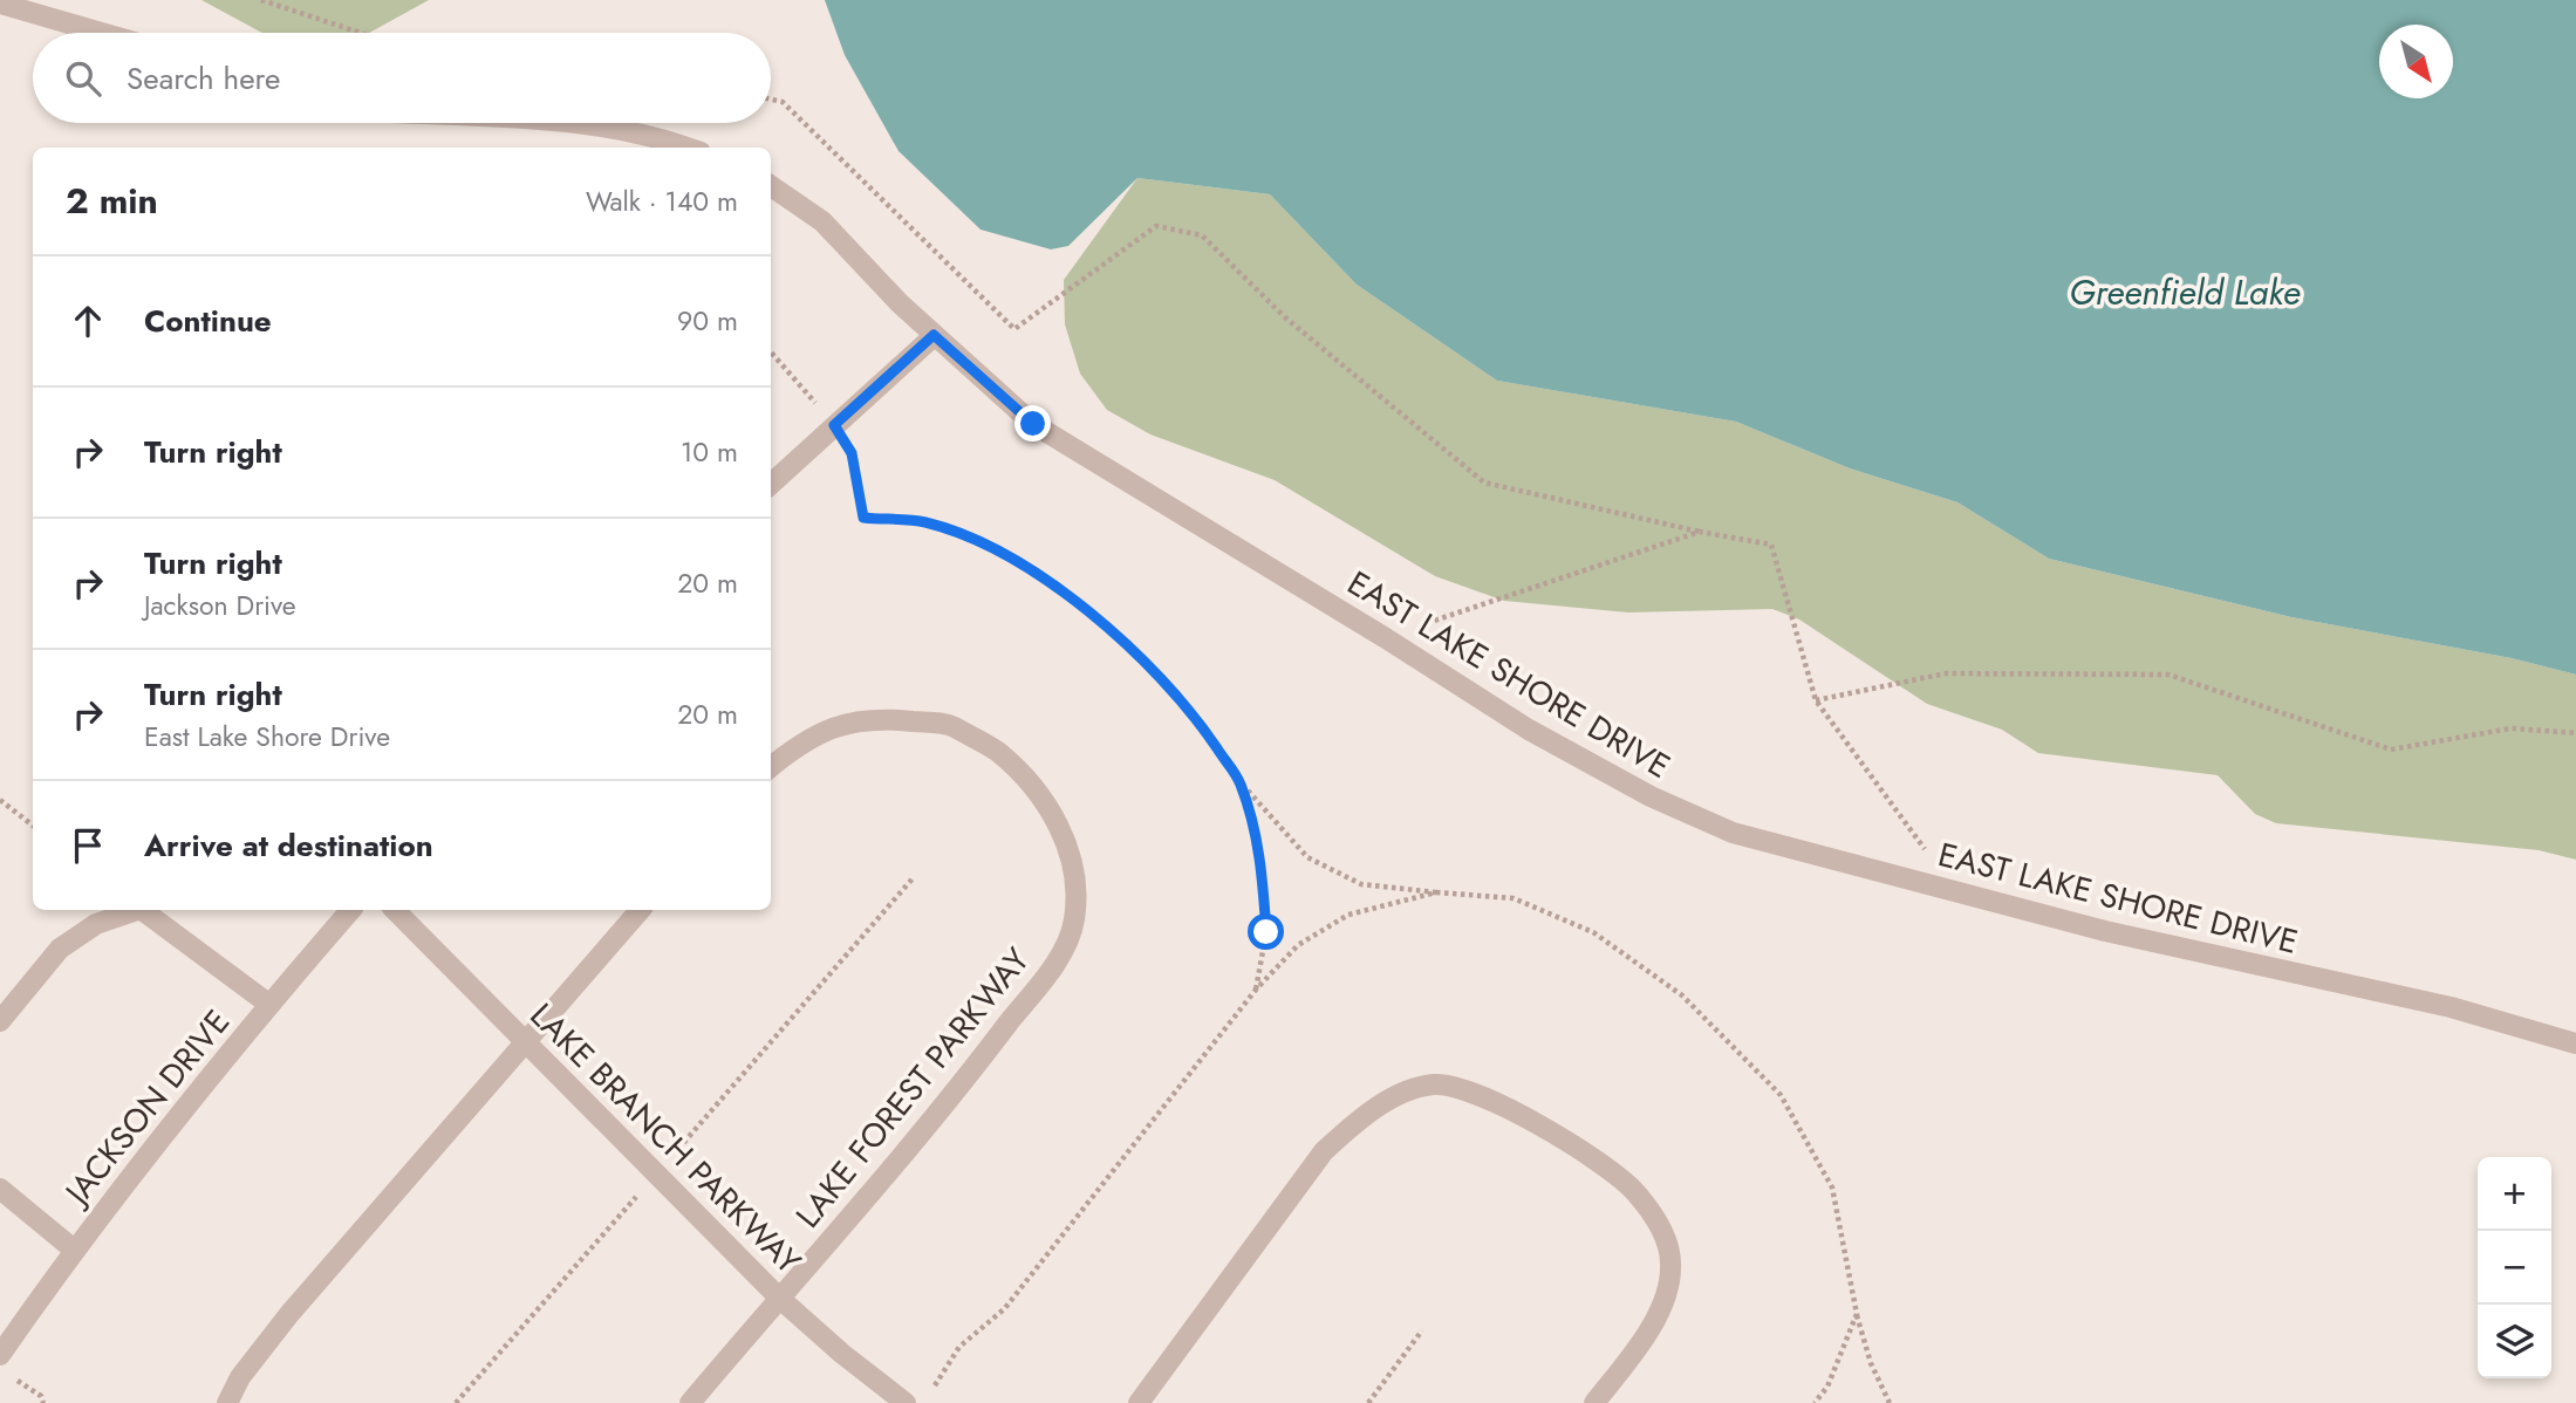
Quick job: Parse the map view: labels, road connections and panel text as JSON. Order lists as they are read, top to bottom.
{
  "streets": {
    "street": [
      "EAST LAKE SHORE DRIVE",
      "LAKE FOREST PARKWAY",
      "JACKSON DRIVE",
      "LAKE BRANCH PARKWAY"
    ]
  },
  "crossings": [
    ["LAKE FOREST PARKWAY", "LAKE BRANCH PARKWAY"]
  ],
  "water": ["Greenfield Lake"],
  "north": "bottom right",
  "page": {
    "search": "Search here",
    "heading": ["2 min", "Walk · 140 m"],
    "list": [
      ["Continue", "90 m"],
      ["Turn right", "10 m"],
      ["Turn right", "Jackson Drive", "20 m"],
      ["Turn right", "East Lake Shore Drive", "20 m"],
      "Arrive at destination"
    ],
    "map_buttons": ["+", "−"]
  }
}
